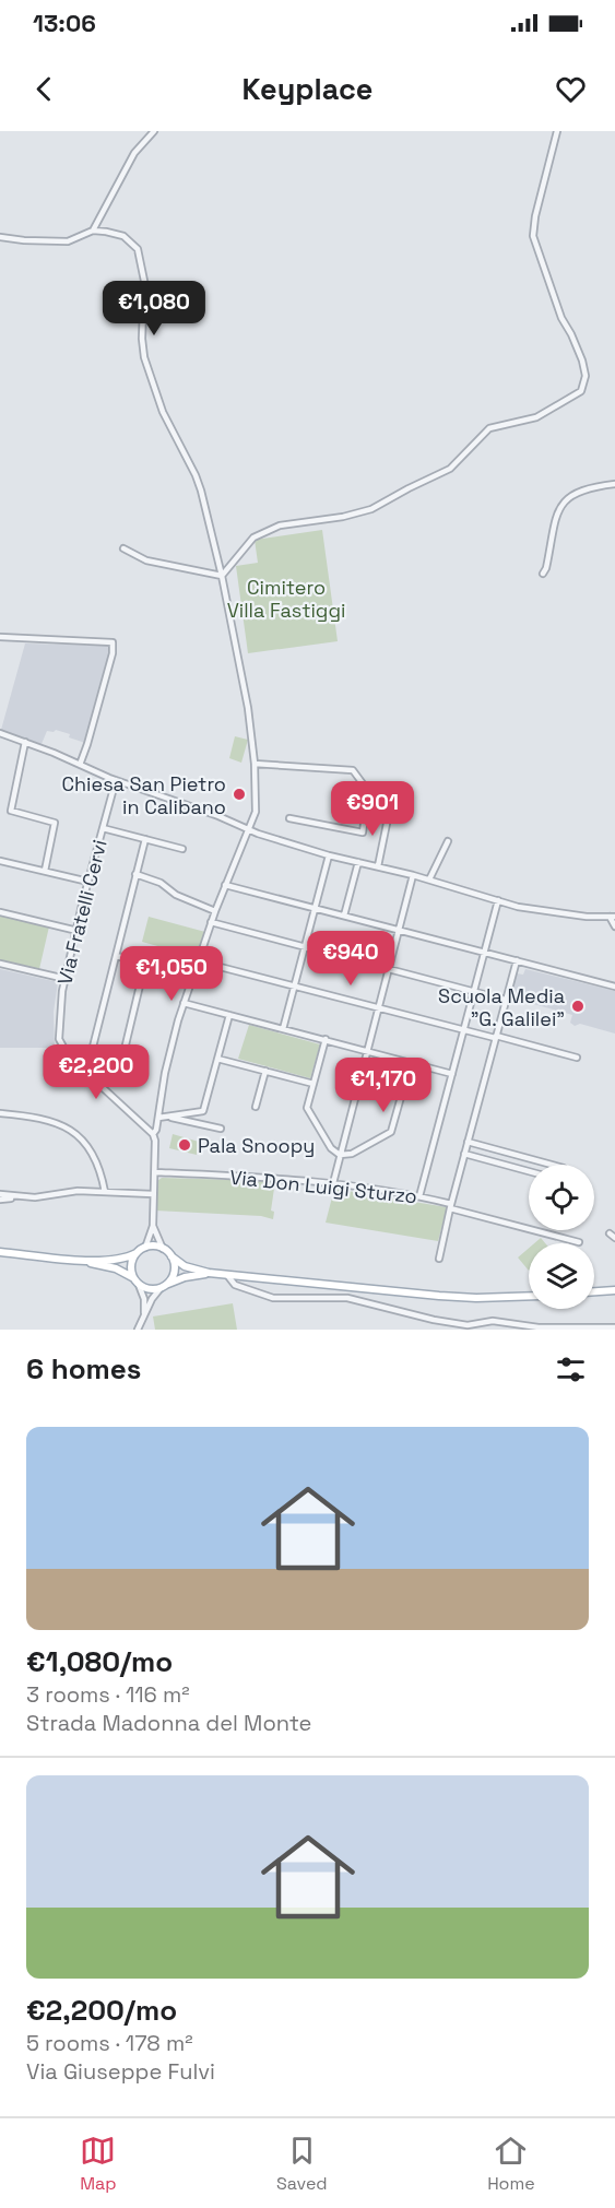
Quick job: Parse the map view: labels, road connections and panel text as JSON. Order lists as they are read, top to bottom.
{
  "streets": {
    "street": ["Via Fratelli Cervi", "Via Don Luigi Sturzo"]
  },
  "parks": ["Cimitero Villa Fastiggi"],
  "places": ["Chiesa San Pietro in Calibano", "Scuola Media \"G. Galilei\"", "Pala Snoopy"],
  "page": {
    "status": "13:06",
    "header": "Keyplace",
    "price": [
      "€1,080",
      "€901",
      "€940",
      "€1,050",
      "€2,200",
      "€1,170"
    ],
    "heading": "6 homes",
    "list": [
      {
        "name": "€1,080/mo",
        "note": "3 rooms · 116 m² · Strada Madonna del Monte"
      },
      {
        "name": "€2,200/mo",
        "note": "5 rooms · 178 m² · Via Giuseppe Fulvi"
      }
    ],
    "tabs": ["Map", "Saved", "Home"]
  }
}
